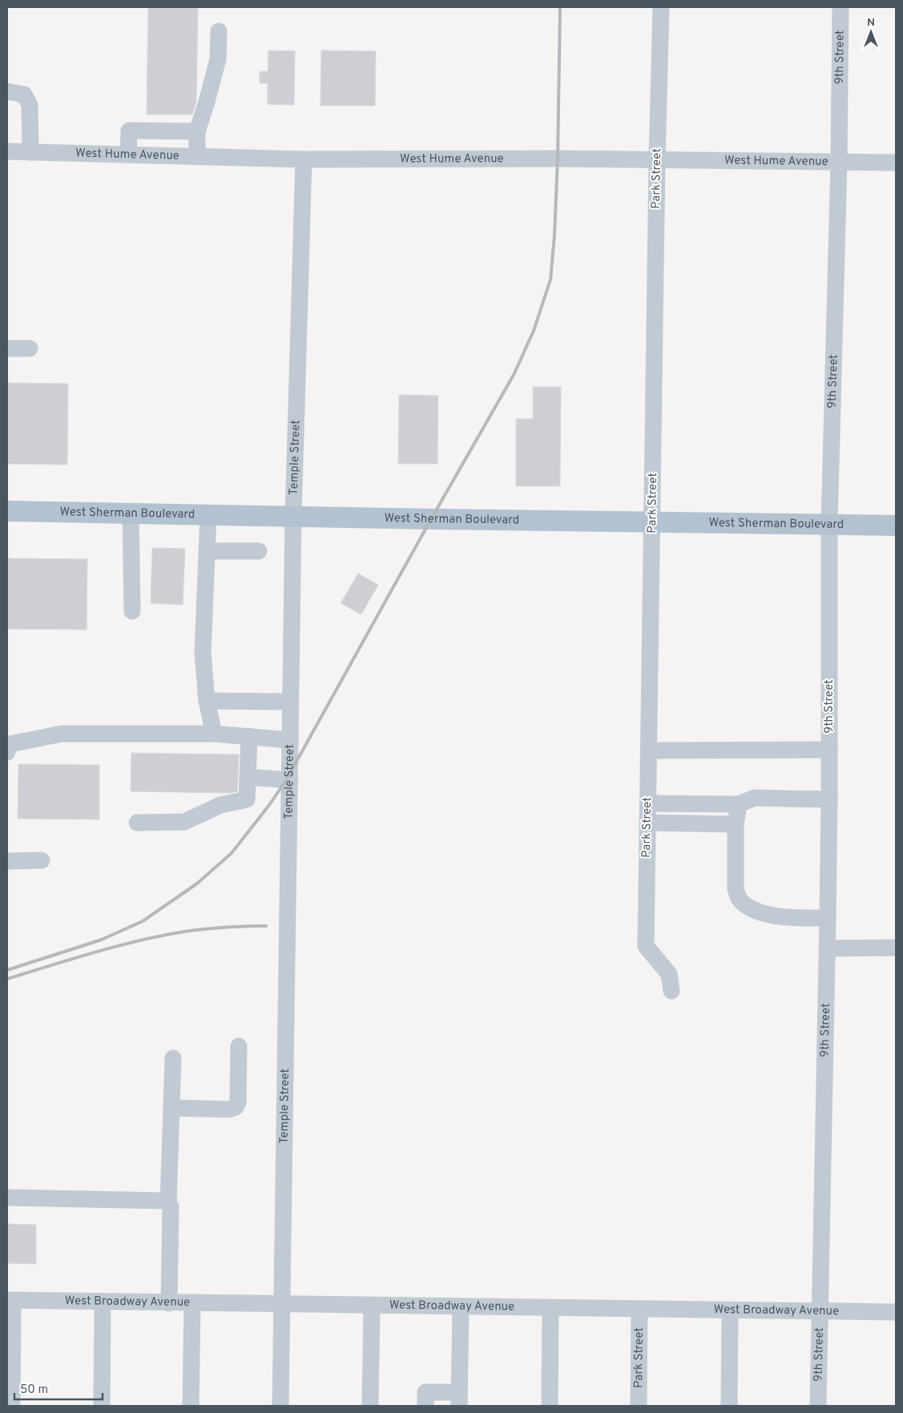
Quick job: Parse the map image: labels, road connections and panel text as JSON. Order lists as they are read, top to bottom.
{
  "streets": {
    "main road": ["West Sherman Boulevard"],
    "street": [
      "9th Street",
      "West Hume Avenue",
      "Park Street",
      "Temple Street",
      "West Broadway Avenue"
    ]
  },
  "crossings": [
    ["9th Street", "West Hume Avenue"],
    ["9th Street", "West Sherman Boulevard"],
    ["9th Street", "West Broadway Avenue"],
    ["West Hume Avenue", "Park Street"],
    ["West Hume Avenue", "Temple Street"],
    ["Park Street", "West Sherman Boulevard"],
    ["Park Street", "West Broadway Avenue"],
    ["Temple Street", "West Sherman Boulevard"],
    ["Temple Street", "West Broadway Avenue"]
  ],
  "scale_bar": "50 m",
  "north": "top"
}
